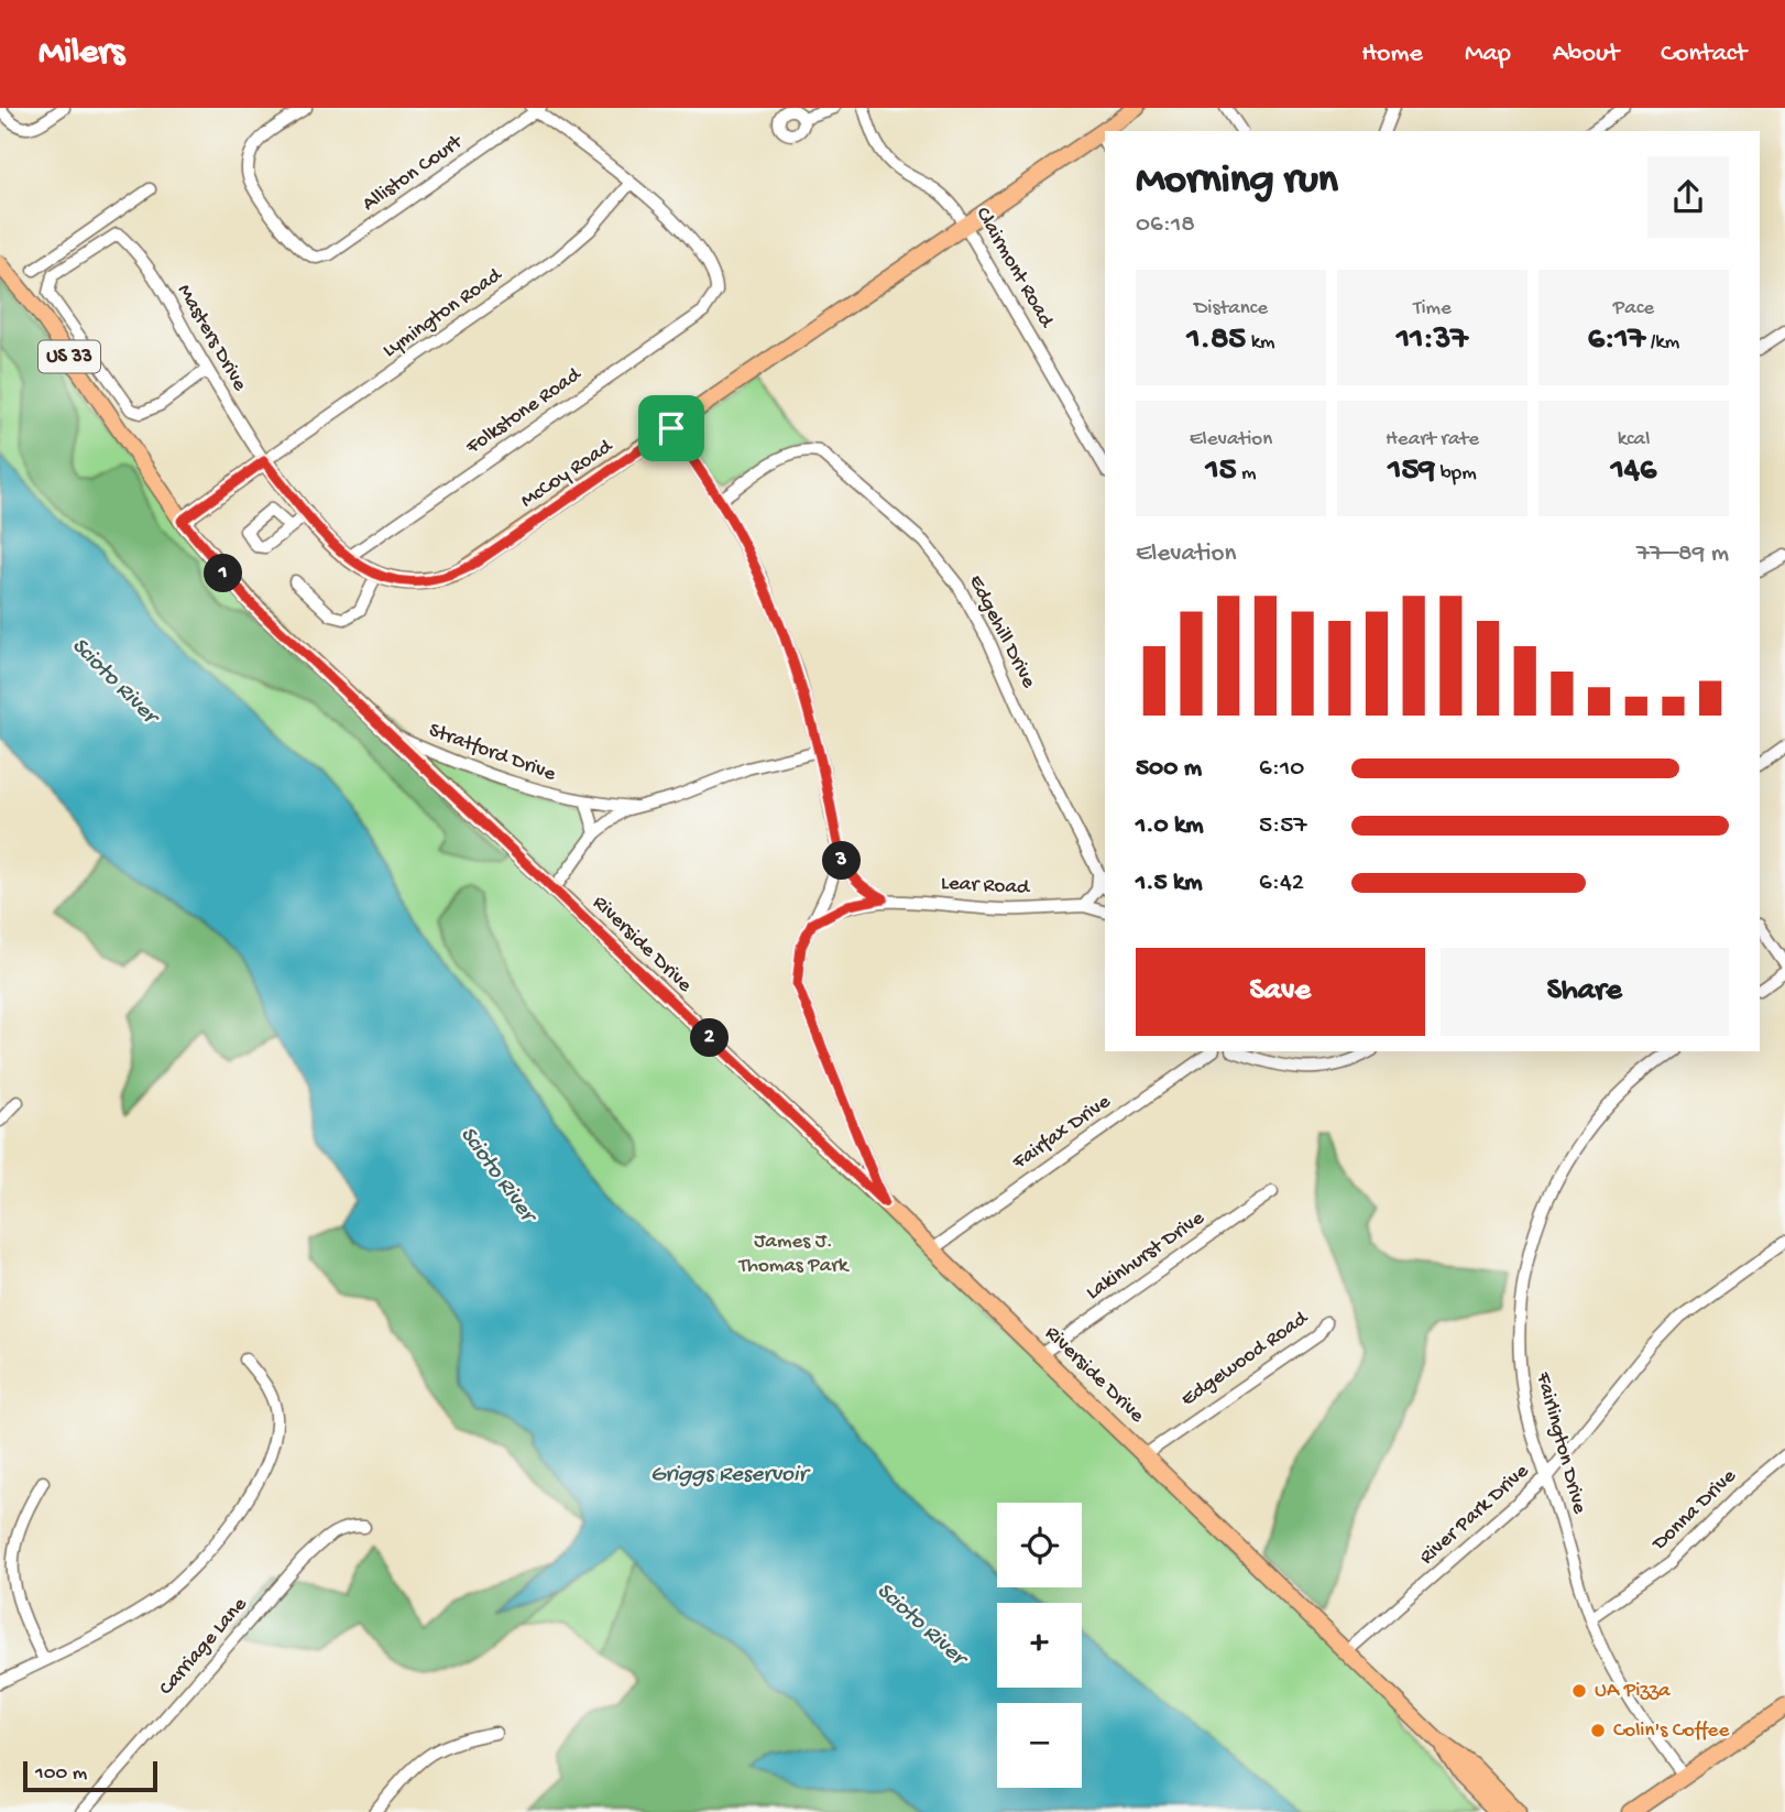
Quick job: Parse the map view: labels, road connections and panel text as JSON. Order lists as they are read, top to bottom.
{
  "streets": {
    "main road": ["US 33", "McCoy Road", "Riverside Drive"],
    "street": [
      "Alliston Court",
      "Clairmont Road",
      "Lymington Road",
      "Masters Drive",
      "Folkstone Road",
      "Edgehill Drive",
      "Stratford Drive",
      "Lear Road",
      "Fairfax Drive",
      "Lakinhurst Drive",
      "Edgewood Road",
      "Fairlington Drive",
      "Donna Drive",
      "River Park Drive",
      "Carriage Lane"
    ]
  },
  "crossings": [
    ["Clairmont Road", "McCoy Road"],
    ["Lymington Road", "Masters Drive"],
    ["Lymington Road", "Folkstone Road"],
    ["Lymington Road", "McCoy Road"],
    ["Masters Drive", "McCoy Road"],
    ["Folkstone Road", "McCoy Road"],
    ["Stratford Drive", "Riverside Drive"],
    ["Riverside Drive", "Fairfax Drive"],
    ["Riverside Drive", "Lakinhurst Drive"],
    ["Riverside Drive", "Edgewood Road"],
    ["Riverside Drive", "River Park Drive"],
    ["Fairlington Drive", "Donna Drive"],
    ["Fairlington Drive", "River Park Drive"]
  ],
  "water": ["Scioto River", "Griggs Reservoir"],
  "parks": ["James J. Thomas Park"],
  "places": ["UA Pizza", "Colin's Coffee"],
  "scale_bar": "100 m",
  "page": {
    "header": "Milers",
    "nav": [
      "Home",
      "Map",
      "About",
      "Contact"
    ],
    "heading": ["Morning run", "06:18"],
    "stats": [
      ["Distance", "1.85 km"],
      ["Time", "11:37"],
      ["Pace", "6:17 /km"],
      ["Elevation", "15 m"],
      ["Heart rate", "159 bpm"],
      ["kcal", "146"]
    ],
    "chart": ["Elevation", "77–89 m"],
    "pins": ["1", "3", "2"],
    "list": [
      {
        "name": "500 m",
        "note": "6:10"
      },
      {
        "name": "1.0 km",
        "note": "5:57"
      },
      {
        "name": "1.5 km",
        "note": "6:42"
      }
    ],
    "buttons": ["Save", "Share"],
    "map_buttons": ["+", "−"],
    "scale": "100 m"
  }
}
